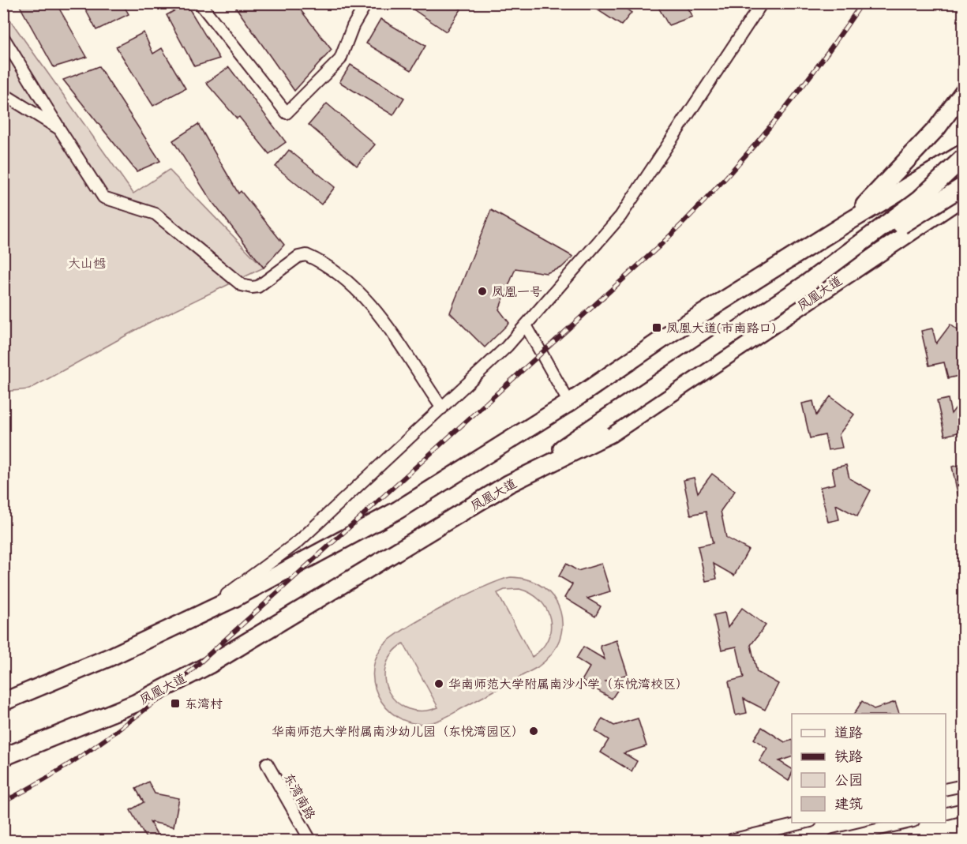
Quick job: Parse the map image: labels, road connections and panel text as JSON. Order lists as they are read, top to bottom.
{
  "streets": {
    "main road": ["凤凰大道"],
    "street": ["东湾南路"]
  },
  "parks": ["大山乸"],
  "places": {
    "other": ["凤凰一号", "华南师范大学附属南沙小学（东悦湾校区）", "华南师范大学附属南沙幼儿园（东悦湾园区）"],
    "transit": ["凤凰大道(市南路口)", "东湾村"]
  },
  "legend": [
    "道路",
    "铁路",
    "公园",
    "建筑"
  ]
}
